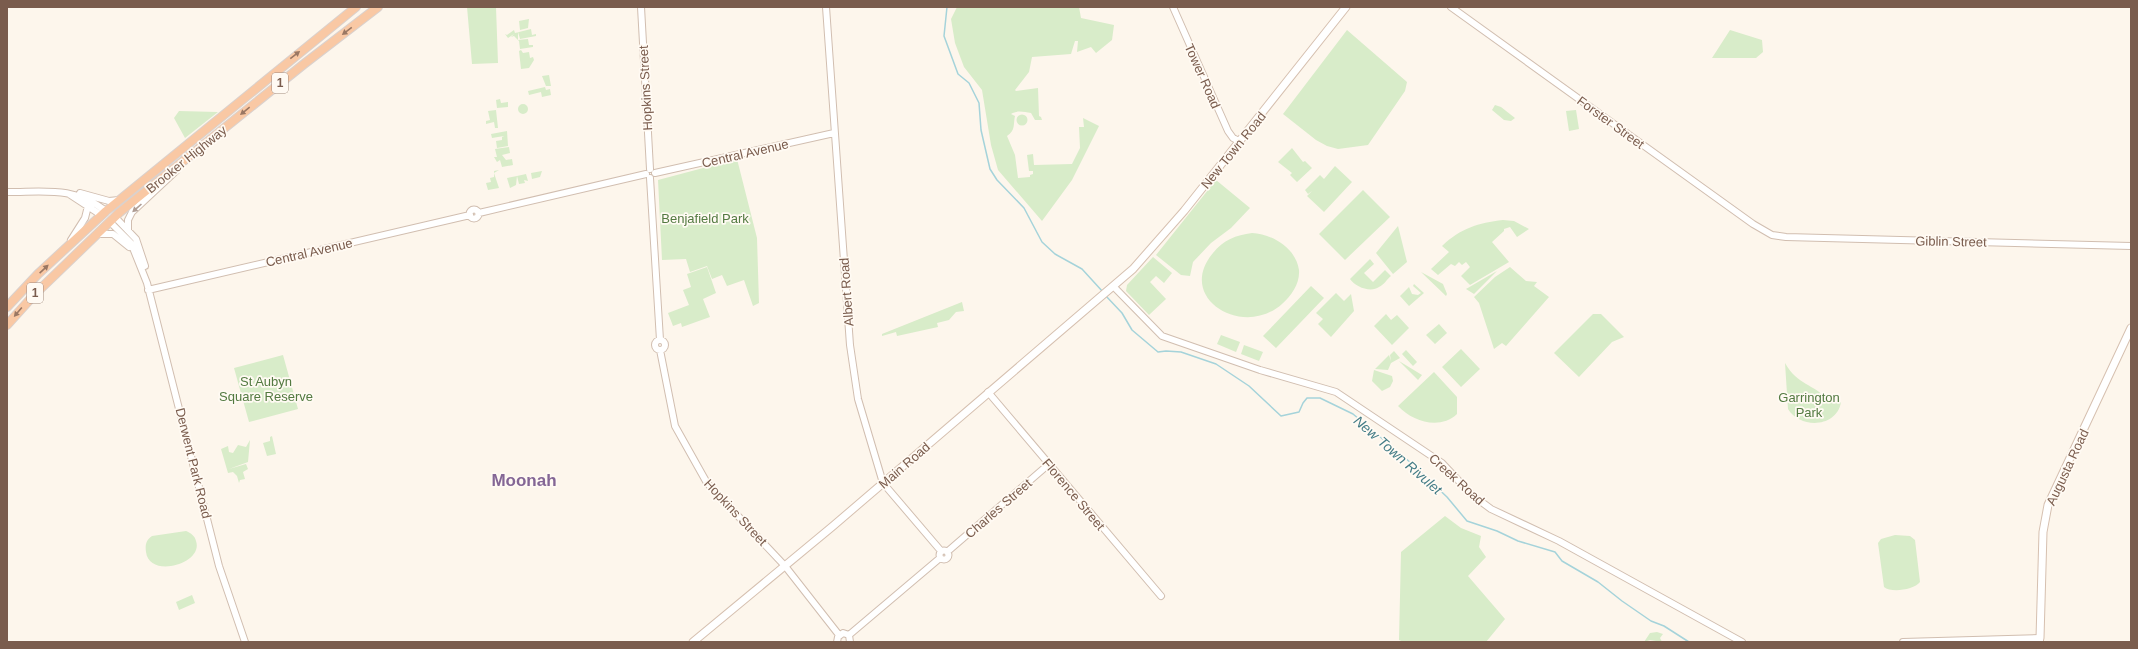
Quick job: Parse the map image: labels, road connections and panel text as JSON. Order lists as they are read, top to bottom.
{
  "streets": {
    "highway": ["1", "Brooker Highway", "Derwent Park Road"],
    "main road": ["New Town Road", "Main Road", "Augusta Road"],
    "street": [
      "Tower Road",
      "Hopkins Street",
      "Forster Street",
      "Central Avenue",
      "Giblin Street",
      "Albert Road",
      "Creek Road",
      "Florence Street",
      "Charles Street"
    ]
  },
  "crossings": [
    ["Tower Road", "New Town Road"],
    ["Hopkins Street", "Central Avenue"],
    ["Hopkins Street", "Main Road"],
    ["Forster Street", "Giblin Street"],
    ["New Town Road", "Main Road"],
    ["New Town Road", "Creek Road"],
    ["Central Avenue", "Albert Road"],
    ["Central Avenue", "Derwent Park Road"],
    ["Brooker Highway", "Derwent Park Road"],
    ["Albert Road", "Main Road"],
    ["Albert Road", "Charles Street"],
    ["Main Road", "Creek Road"],
    ["Main Road", "Florence Street"],
    ["Florence Street", "Charles Street"]
  ],
  "districts": ["Moonah"],
  "water": ["New Town Rivulet"],
  "parks": ["Benjafield Park", "St Aubyn Square Reserve", "Garrington Park"]
}
